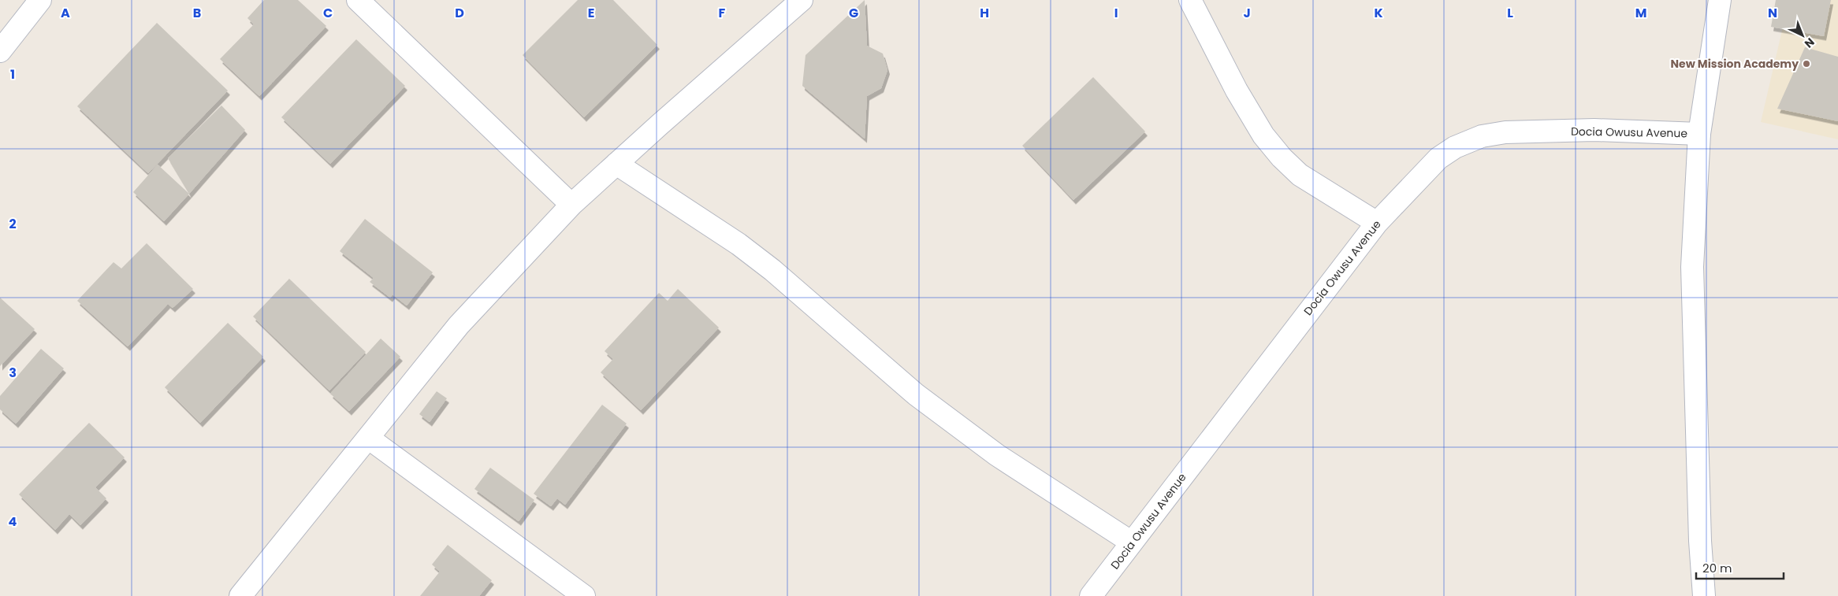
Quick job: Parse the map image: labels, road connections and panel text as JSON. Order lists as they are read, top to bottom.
{
  "streets": {
    "street": ["Docia Owusu Avenue"]
  },
  "places": ["New Mission Academy"],
  "scale_bar": "20 m",
  "north": "bottom right",
  "grid": {
    "columns": [
      "A",
      "B",
      "C",
      "D",
      "E",
      "F",
      "G",
      "H",
      "I",
      "J",
      "K",
      "L",
      "M",
      "N"
    ],
    "rows": [
      "1",
      "2",
      "3",
      "4"
    ]
  }
}
